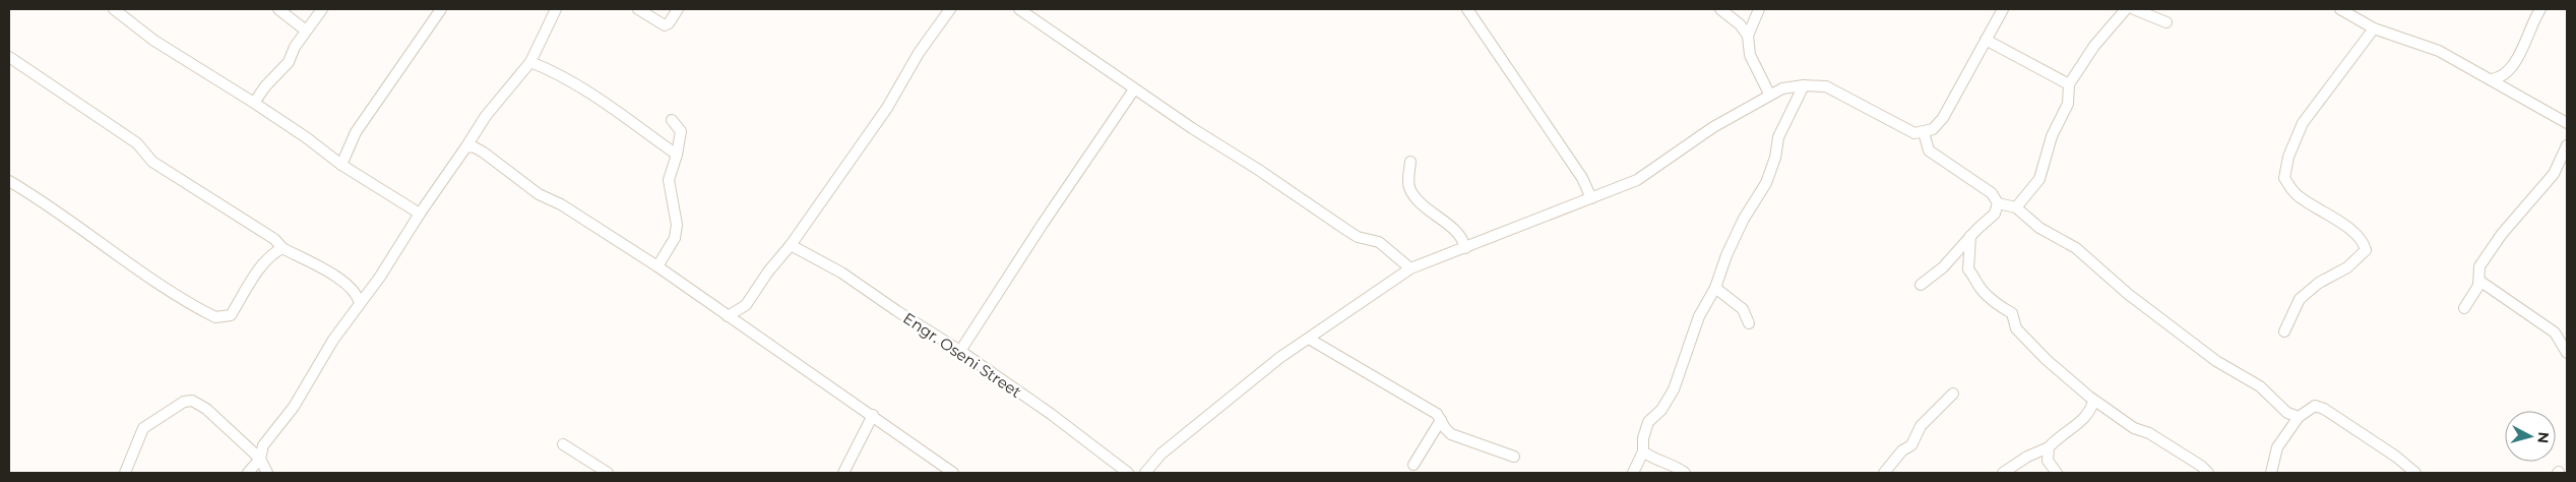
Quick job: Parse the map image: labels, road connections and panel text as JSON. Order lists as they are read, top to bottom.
{
  "streets": {
    "street": ["Engr. Oseni Street"]
  },
  "north": "right"
}
